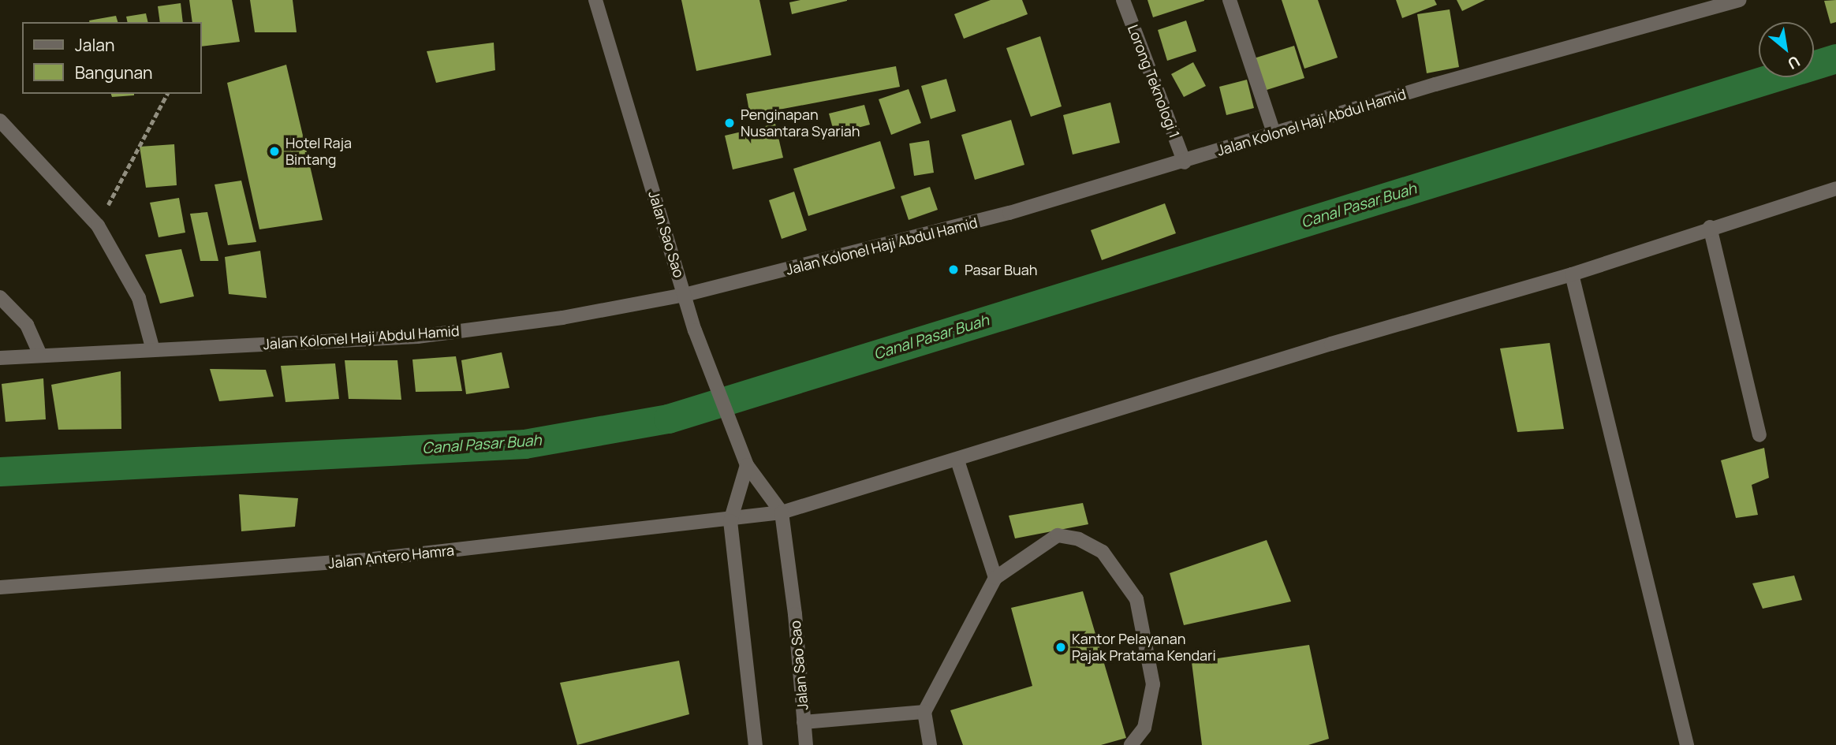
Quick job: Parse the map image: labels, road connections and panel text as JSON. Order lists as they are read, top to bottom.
{
  "streets": {
    "street": [
      "Lorong Teknologi 1",
      "Jalan Kolonel Haji Abdul Hamid",
      "Jalan Sao Sao",
      "Jalan Antero Hamra"
    ]
  },
  "crossings": [
    ["Lorong Teknologi 1", "Jalan Kolonel Haji Abdul Hamid"],
    ["Jalan Kolonel Haji Abdul Hamid", "Jalan Sao Sao"],
    ["Jalan Sao Sao", "Jalan Antero Hamra"]
  ],
  "water": ["Canal Pasar Buah"],
  "places": [
    "Penginapan Nusantara Syariah",
    "Hotel Raja Bintang",
    "Pasar Buah",
    "Kantor Pelayanan Pajak Pratama Kendari"
  ],
  "legend": ["Jalan", "Bangunan"],
  "north": "bottom right"
}
